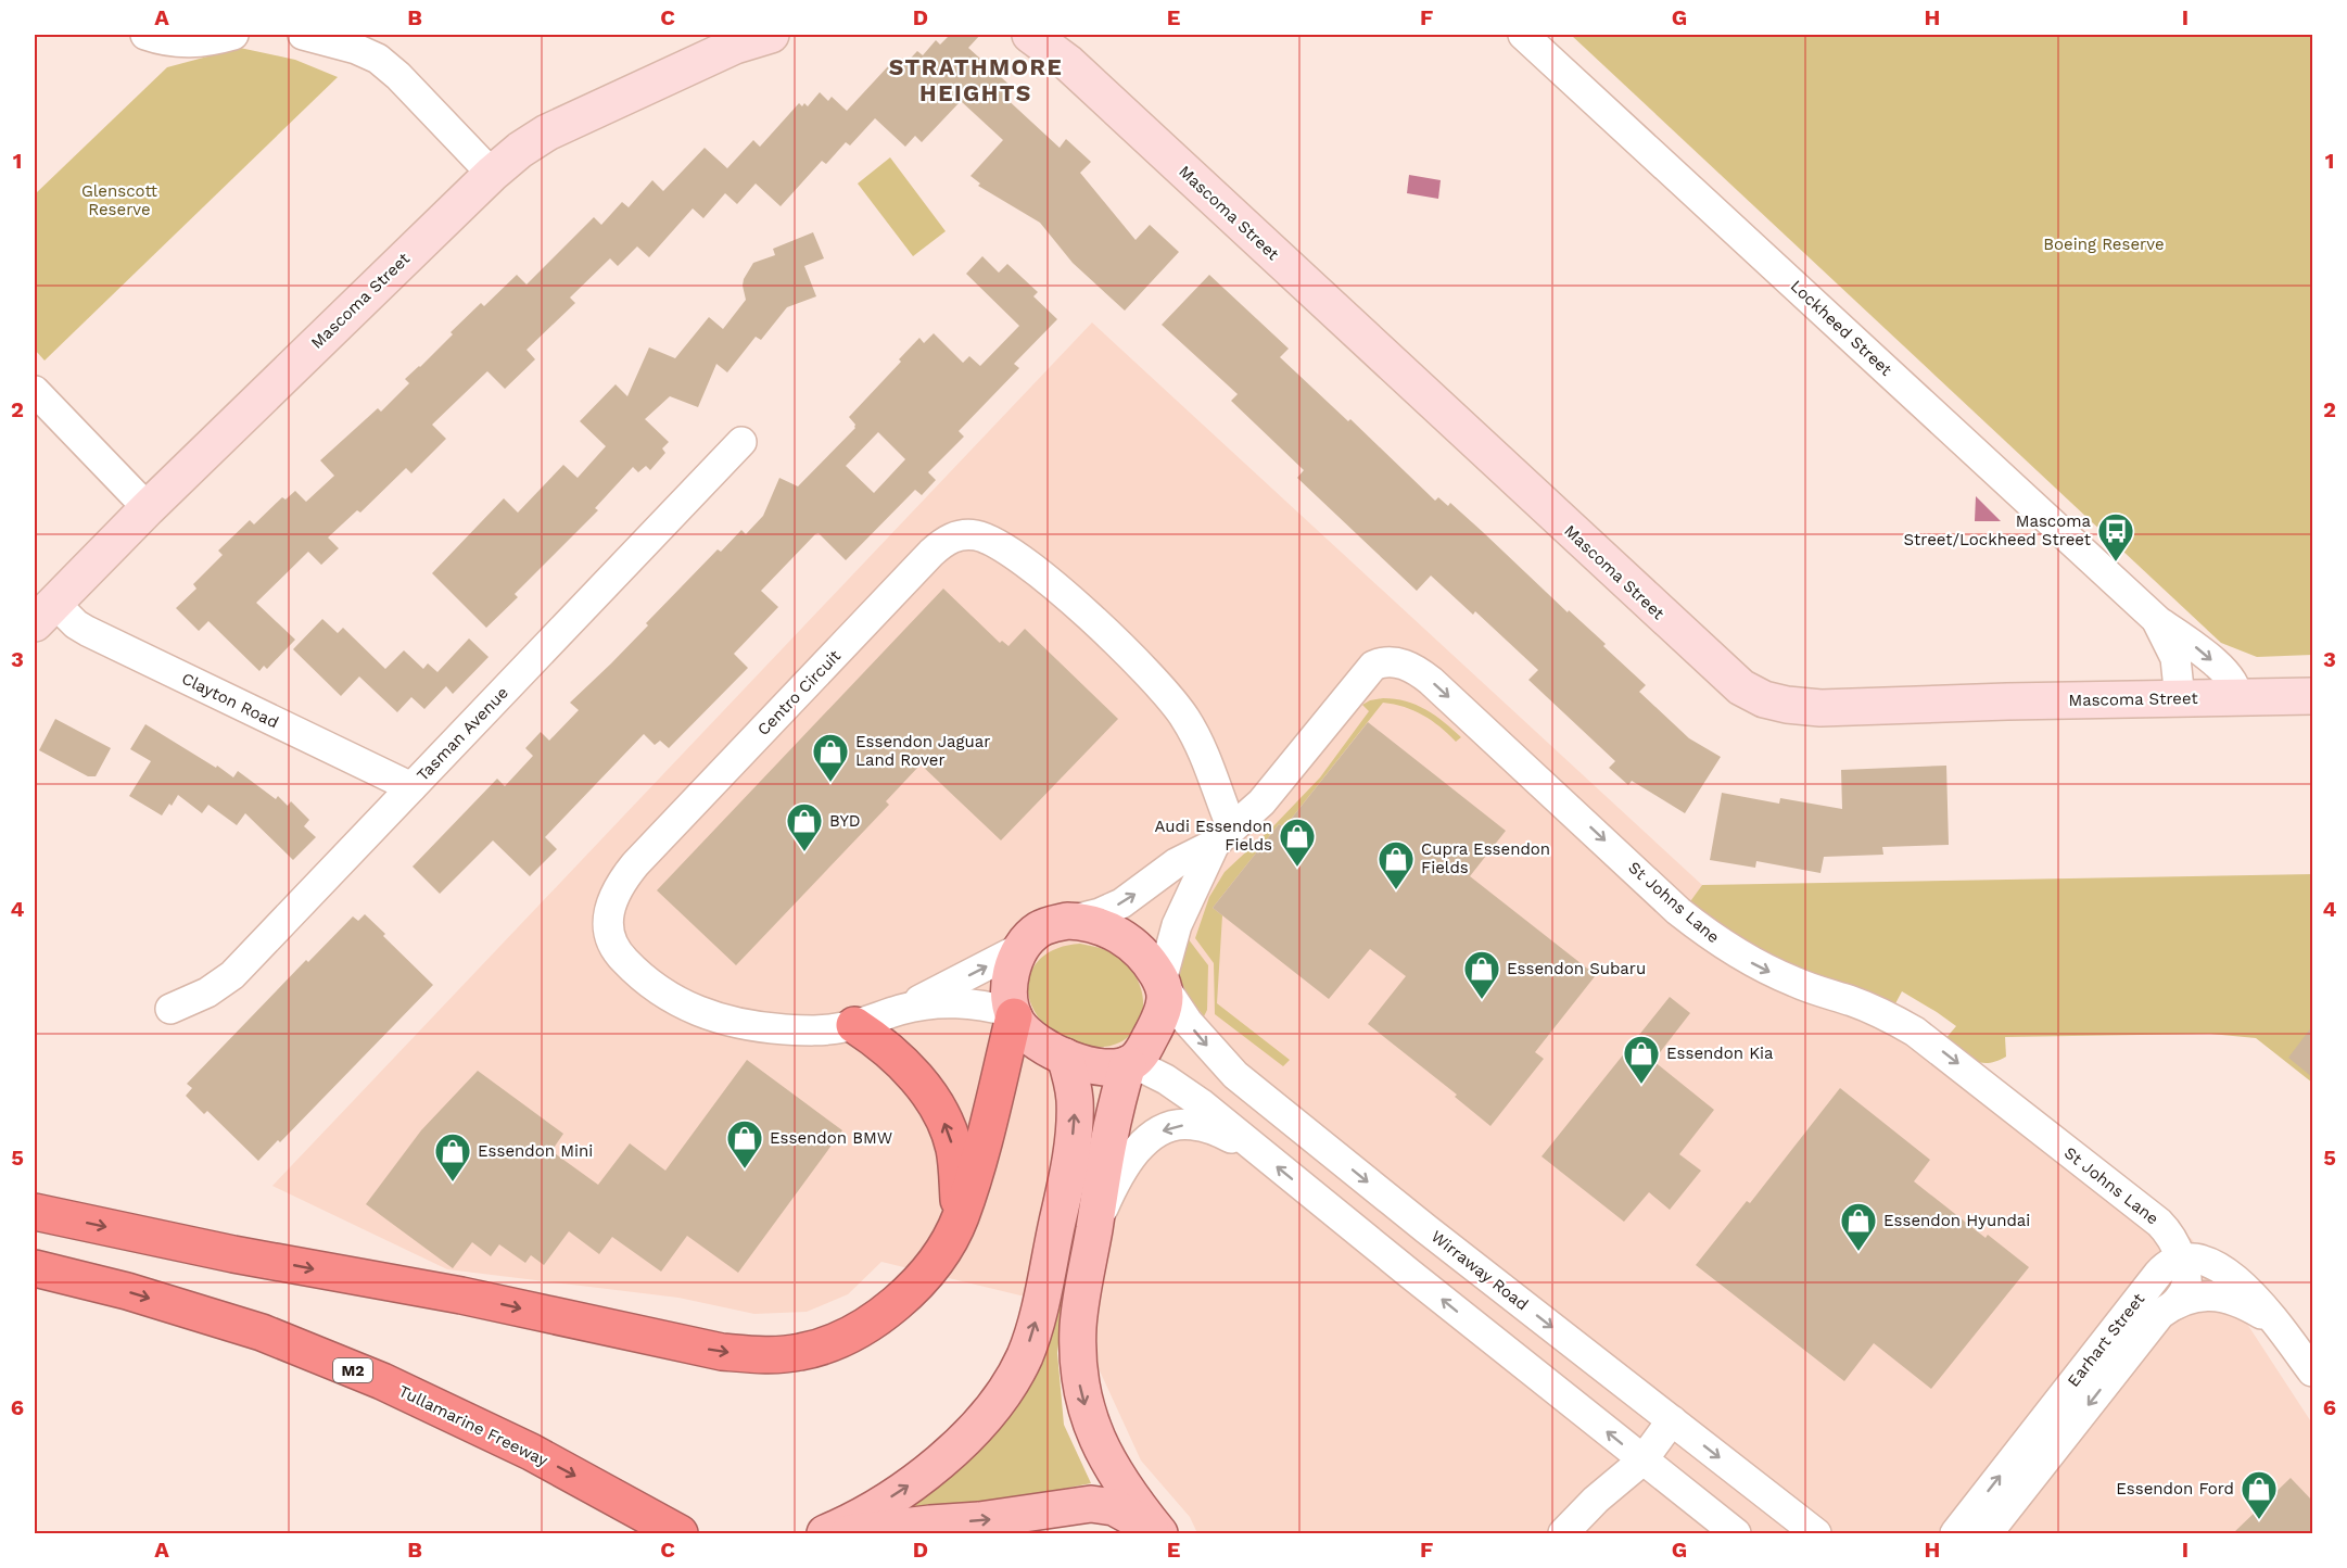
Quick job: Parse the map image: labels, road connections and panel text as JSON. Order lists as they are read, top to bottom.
{
  "streets": {
    "highway": ["M2", "Tullamarine Freeway"],
    "main road": ["Mascoma Street"],
    "street": [
      "Lockheed Street",
      "Centro Circuit",
      "Clayton Road",
      "Tasman Avenue",
      "St Johns Lane",
      "Wirraway Road",
      "Earhart Street"
    ]
  },
  "crossings": [
    ["Mascoma Street", "Lockheed Street"],
    ["Mascoma Street", "Clayton Road"],
    ["Centro Circuit", "St Johns Lane"],
    ["Centro Circuit", "Wirraway Road"],
    ["Clayton Road", "Tasman Avenue"],
    ["St Johns Lane", "Wirraway Road"],
    ["St Johns Lane", "Earhart Street"]
  ],
  "one_way": ["St Johns Lane", "Tullamarine Freeway"],
  "districts": ["STRATHMORE HEIGHTS"],
  "parks": ["Glenscott Reserve", "Boeing Reserve"],
  "places": {
    "bus stop": ["Mascoma Street/Lockheed Street"],
    "shop": [
      "Essendon Jaguar Land Rover",
      "BYD",
      "Audi Essendon Fields",
      "Cupra Essendon Fields",
      "Essendon Subaru",
      "Essendon Kia",
      "Essendon BMW",
      "Essendon Mini",
      "Essendon Hyundai",
      "Essendon Ford"
    ]
  },
  "grid": {
    "columns": [
      "A",
      "B",
      "C",
      "D",
      "E",
      "F",
      "G",
      "H",
      "I"
    ],
    "rows": [
      "1",
      "2",
      "3",
      "4",
      "5",
      "6"
    ]
  }
}
